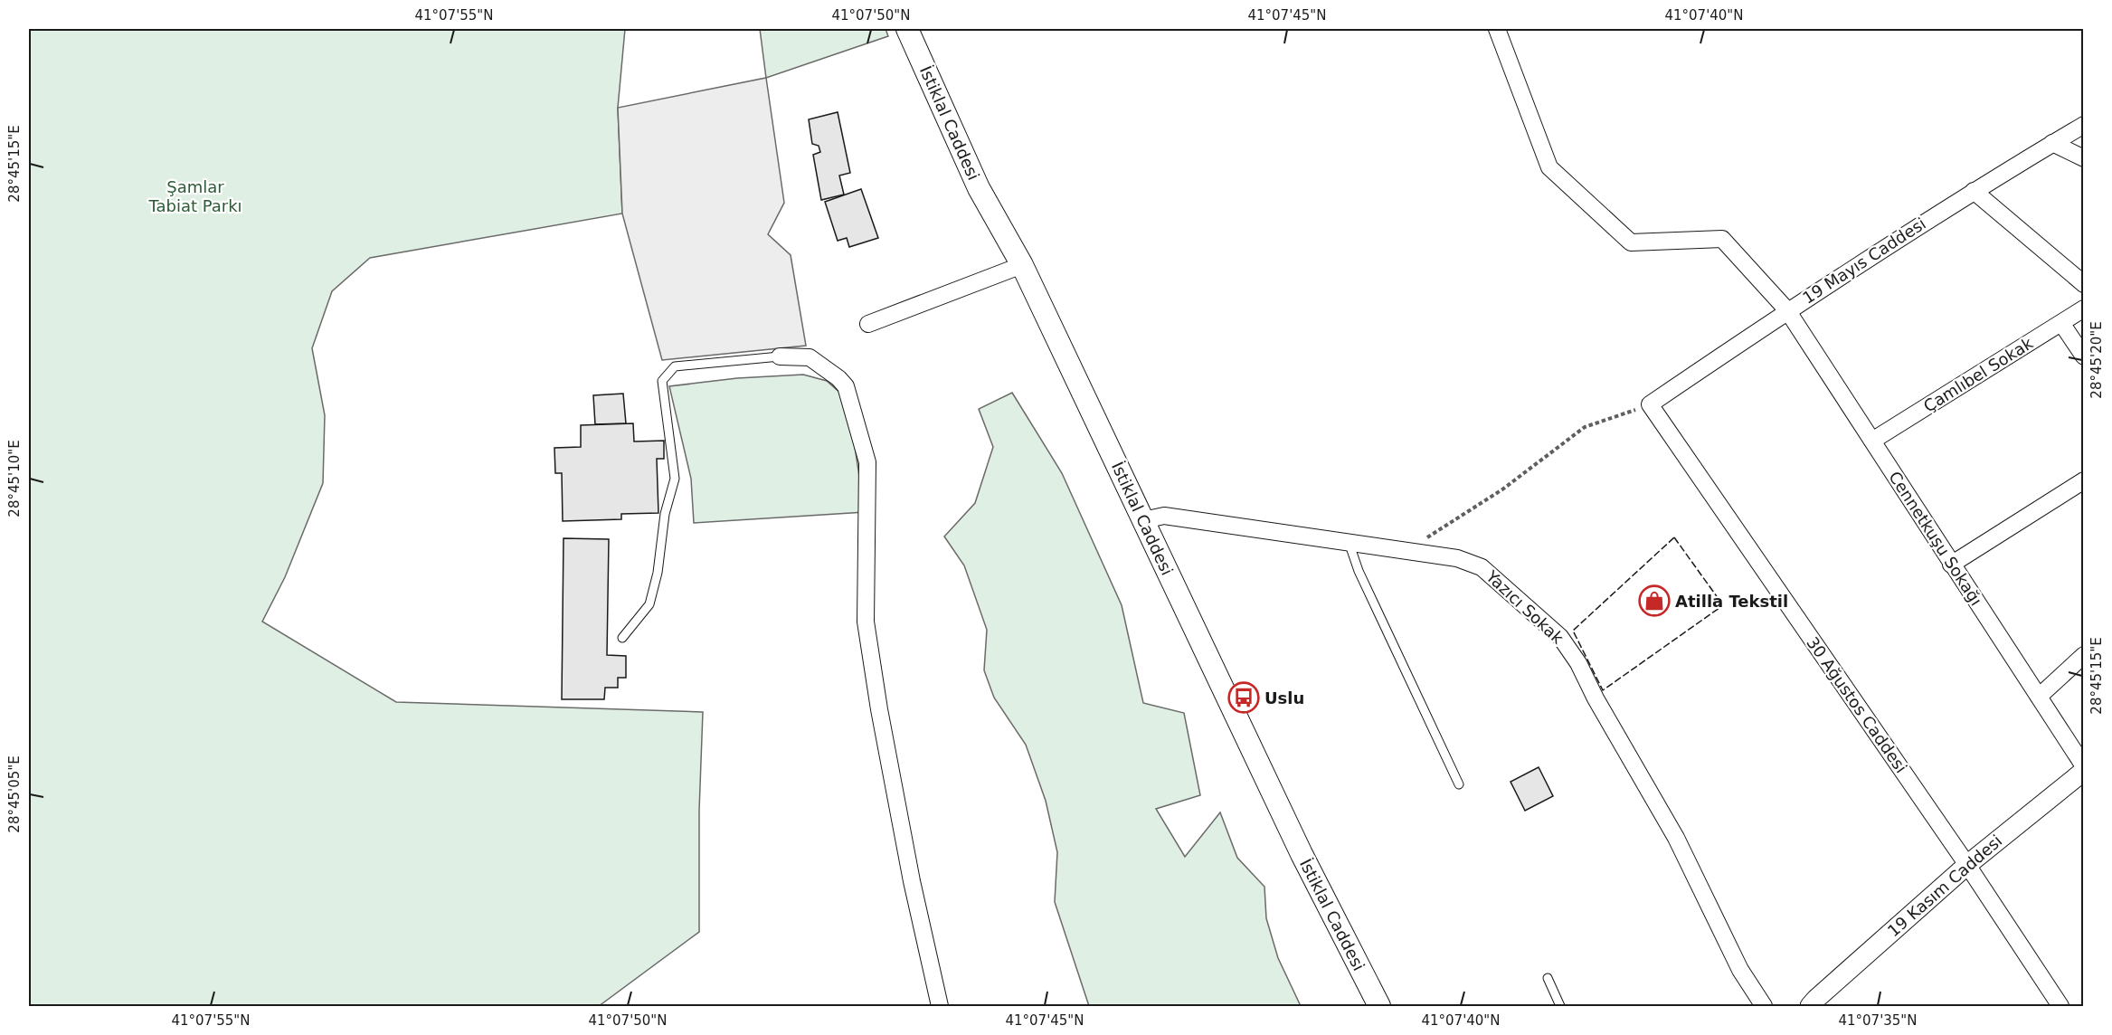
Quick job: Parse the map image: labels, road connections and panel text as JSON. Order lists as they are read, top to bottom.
{
  "streets": {
    "main road": ["İstiklal Caddesi"],
    "street": [
      "19 Mayıs Caddesi",
      "Çamlıbel Sokak",
      "Cennetkuşu Sokağı",
      "Yazıcı Sokak",
      "30 Ağustos Caddesi",
      "19 Kasım Caddesi"
    ]
  },
  "crossings": [
    ["İstiklal Caddesi", "Yazıcı Sokak"],
    ["19 Mayıs Caddesi", "Cennetkuşu Sokağı"],
    ["19 Mayıs Caddesi", "30 Ağustos Caddesi"],
    ["Çamlıbel Sokak", "Cennetkuşu Sokağı"],
    ["30 Ağustos Caddesi", "19 Kasım Caddesi"]
  ],
  "parks": ["Şamlar Tabiat Parkı"],
  "places": {
    "shop": ["Atilla Tekstil"],
    "bus stop": ["Uslu"]
  },
  "coordinates": [
    "41°07'55\"N",
    "41°07'50\"N",
    "41°07'45\"N",
    "41°07'40\"N",
    "28°45'15\"E",
    "28°45'20\"E",
    "28°45'10\"E",
    "28°45'05\"E",
    "41°07'35\"N"
  ]
}
